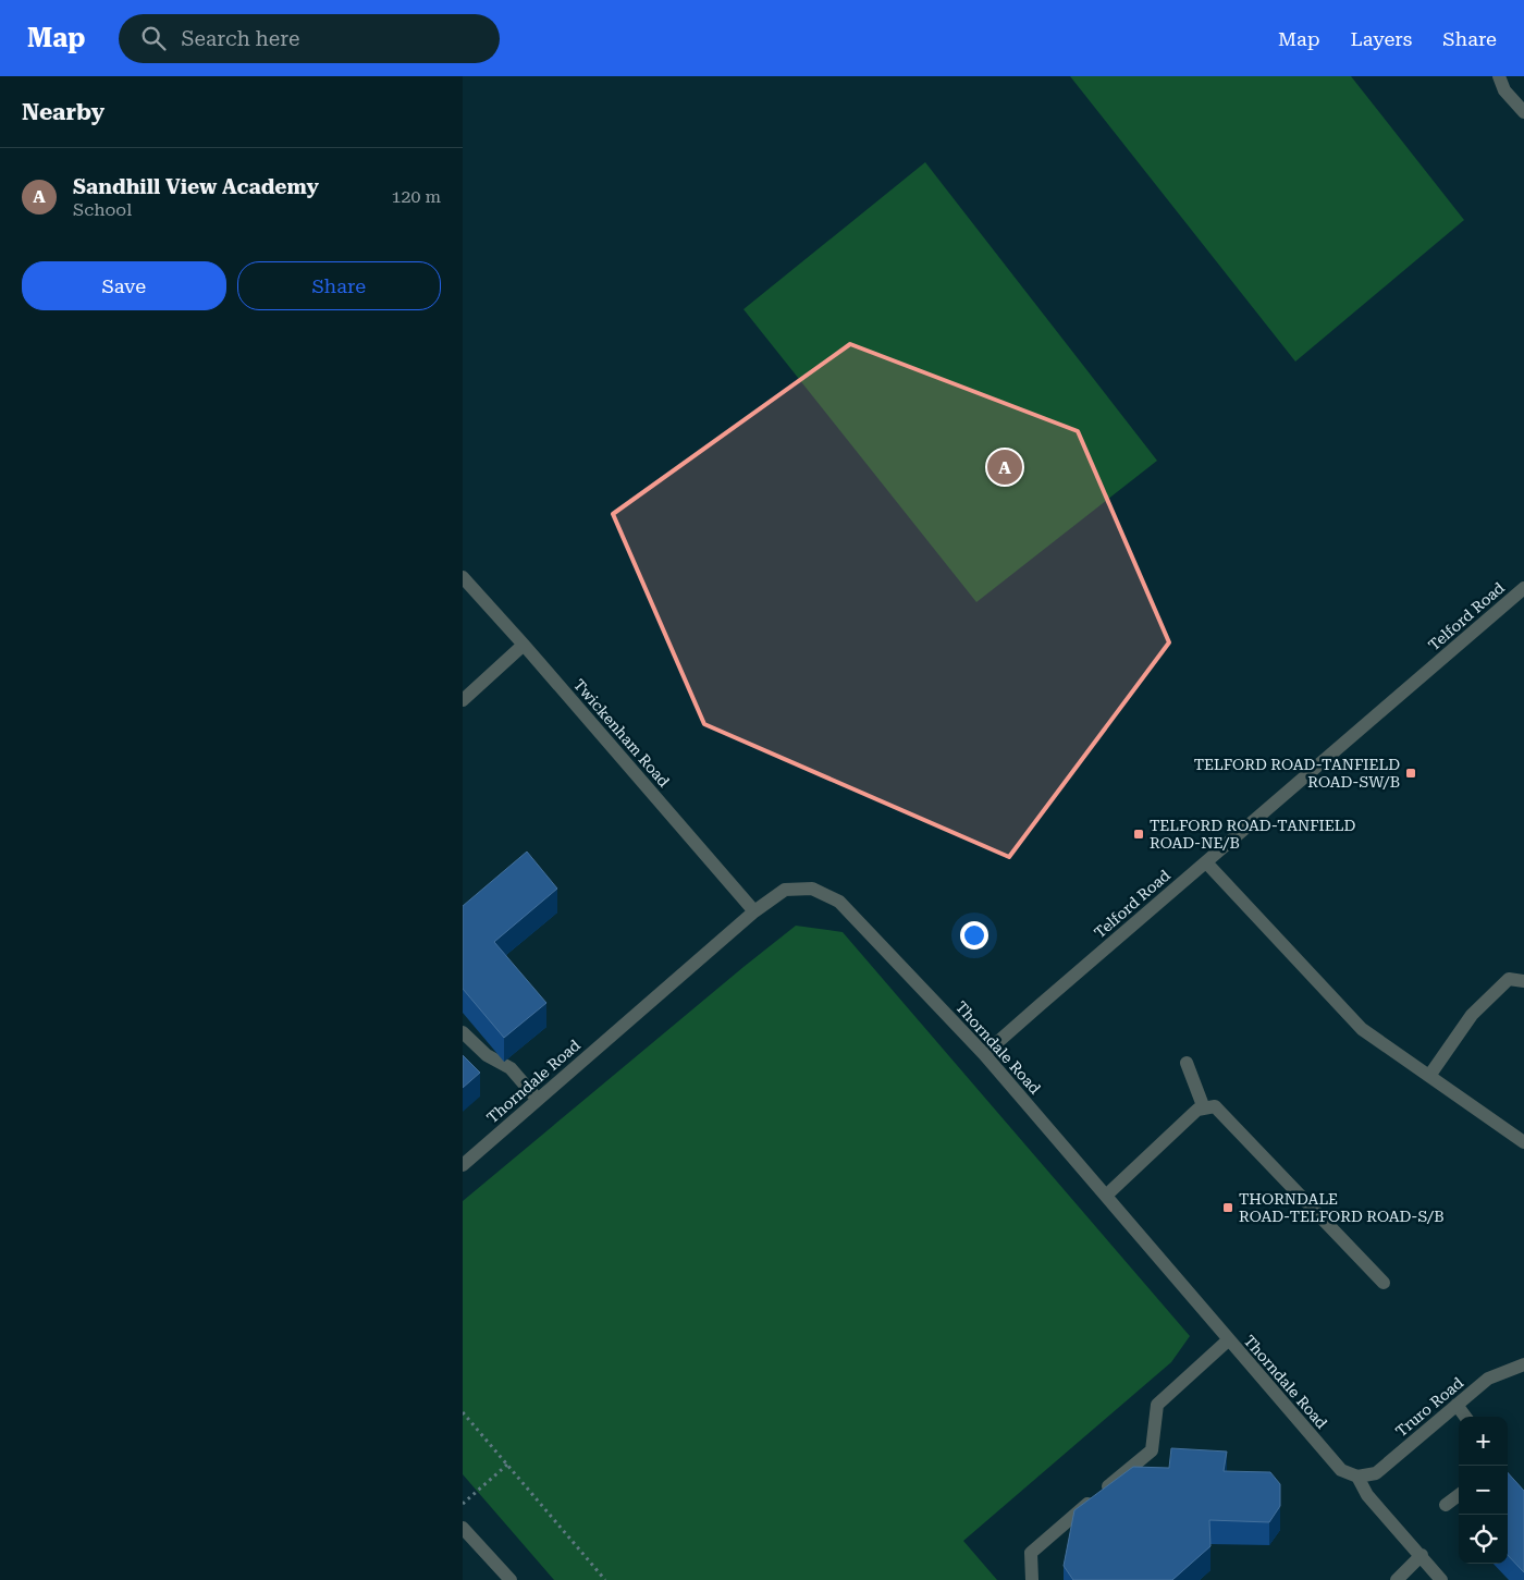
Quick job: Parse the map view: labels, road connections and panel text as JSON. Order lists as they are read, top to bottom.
{
  "streets": {
    "street": [
      "Telford Road",
      "Twickenham Road",
      "Thorndale Road",
      "Truro Road"
    ]
  },
  "crossings": [
    ["Telford Road", "Thorndale Road"],
    ["Twickenham Road", "Thorndale Road"],
    ["Thorndale Road", "Truro Road"]
  ],
  "places": {
    "transit": ["TELFORD ROAD-TANFIELD ROAD-SW/B", "TELFORD ROAD-TANFIELD ROAD-NE/B", "THORNDALE ROAD-TELFORD ROAD-S/B"]
  },
  "page": {
    "header": "Map",
    "search": "Search here",
    "nav": ["Map", "Layers", "Share"],
    "heading": "Nearby",
    "list": [
      {
        "mark": "A",
        "name": "Sandhill View Academy",
        "note": "School",
        "value": "120 m"
      }
    ],
    "buttons": ["Save", "Share"],
    "pins": "A",
    "map_buttons": ["+", "−"]
  }
}
